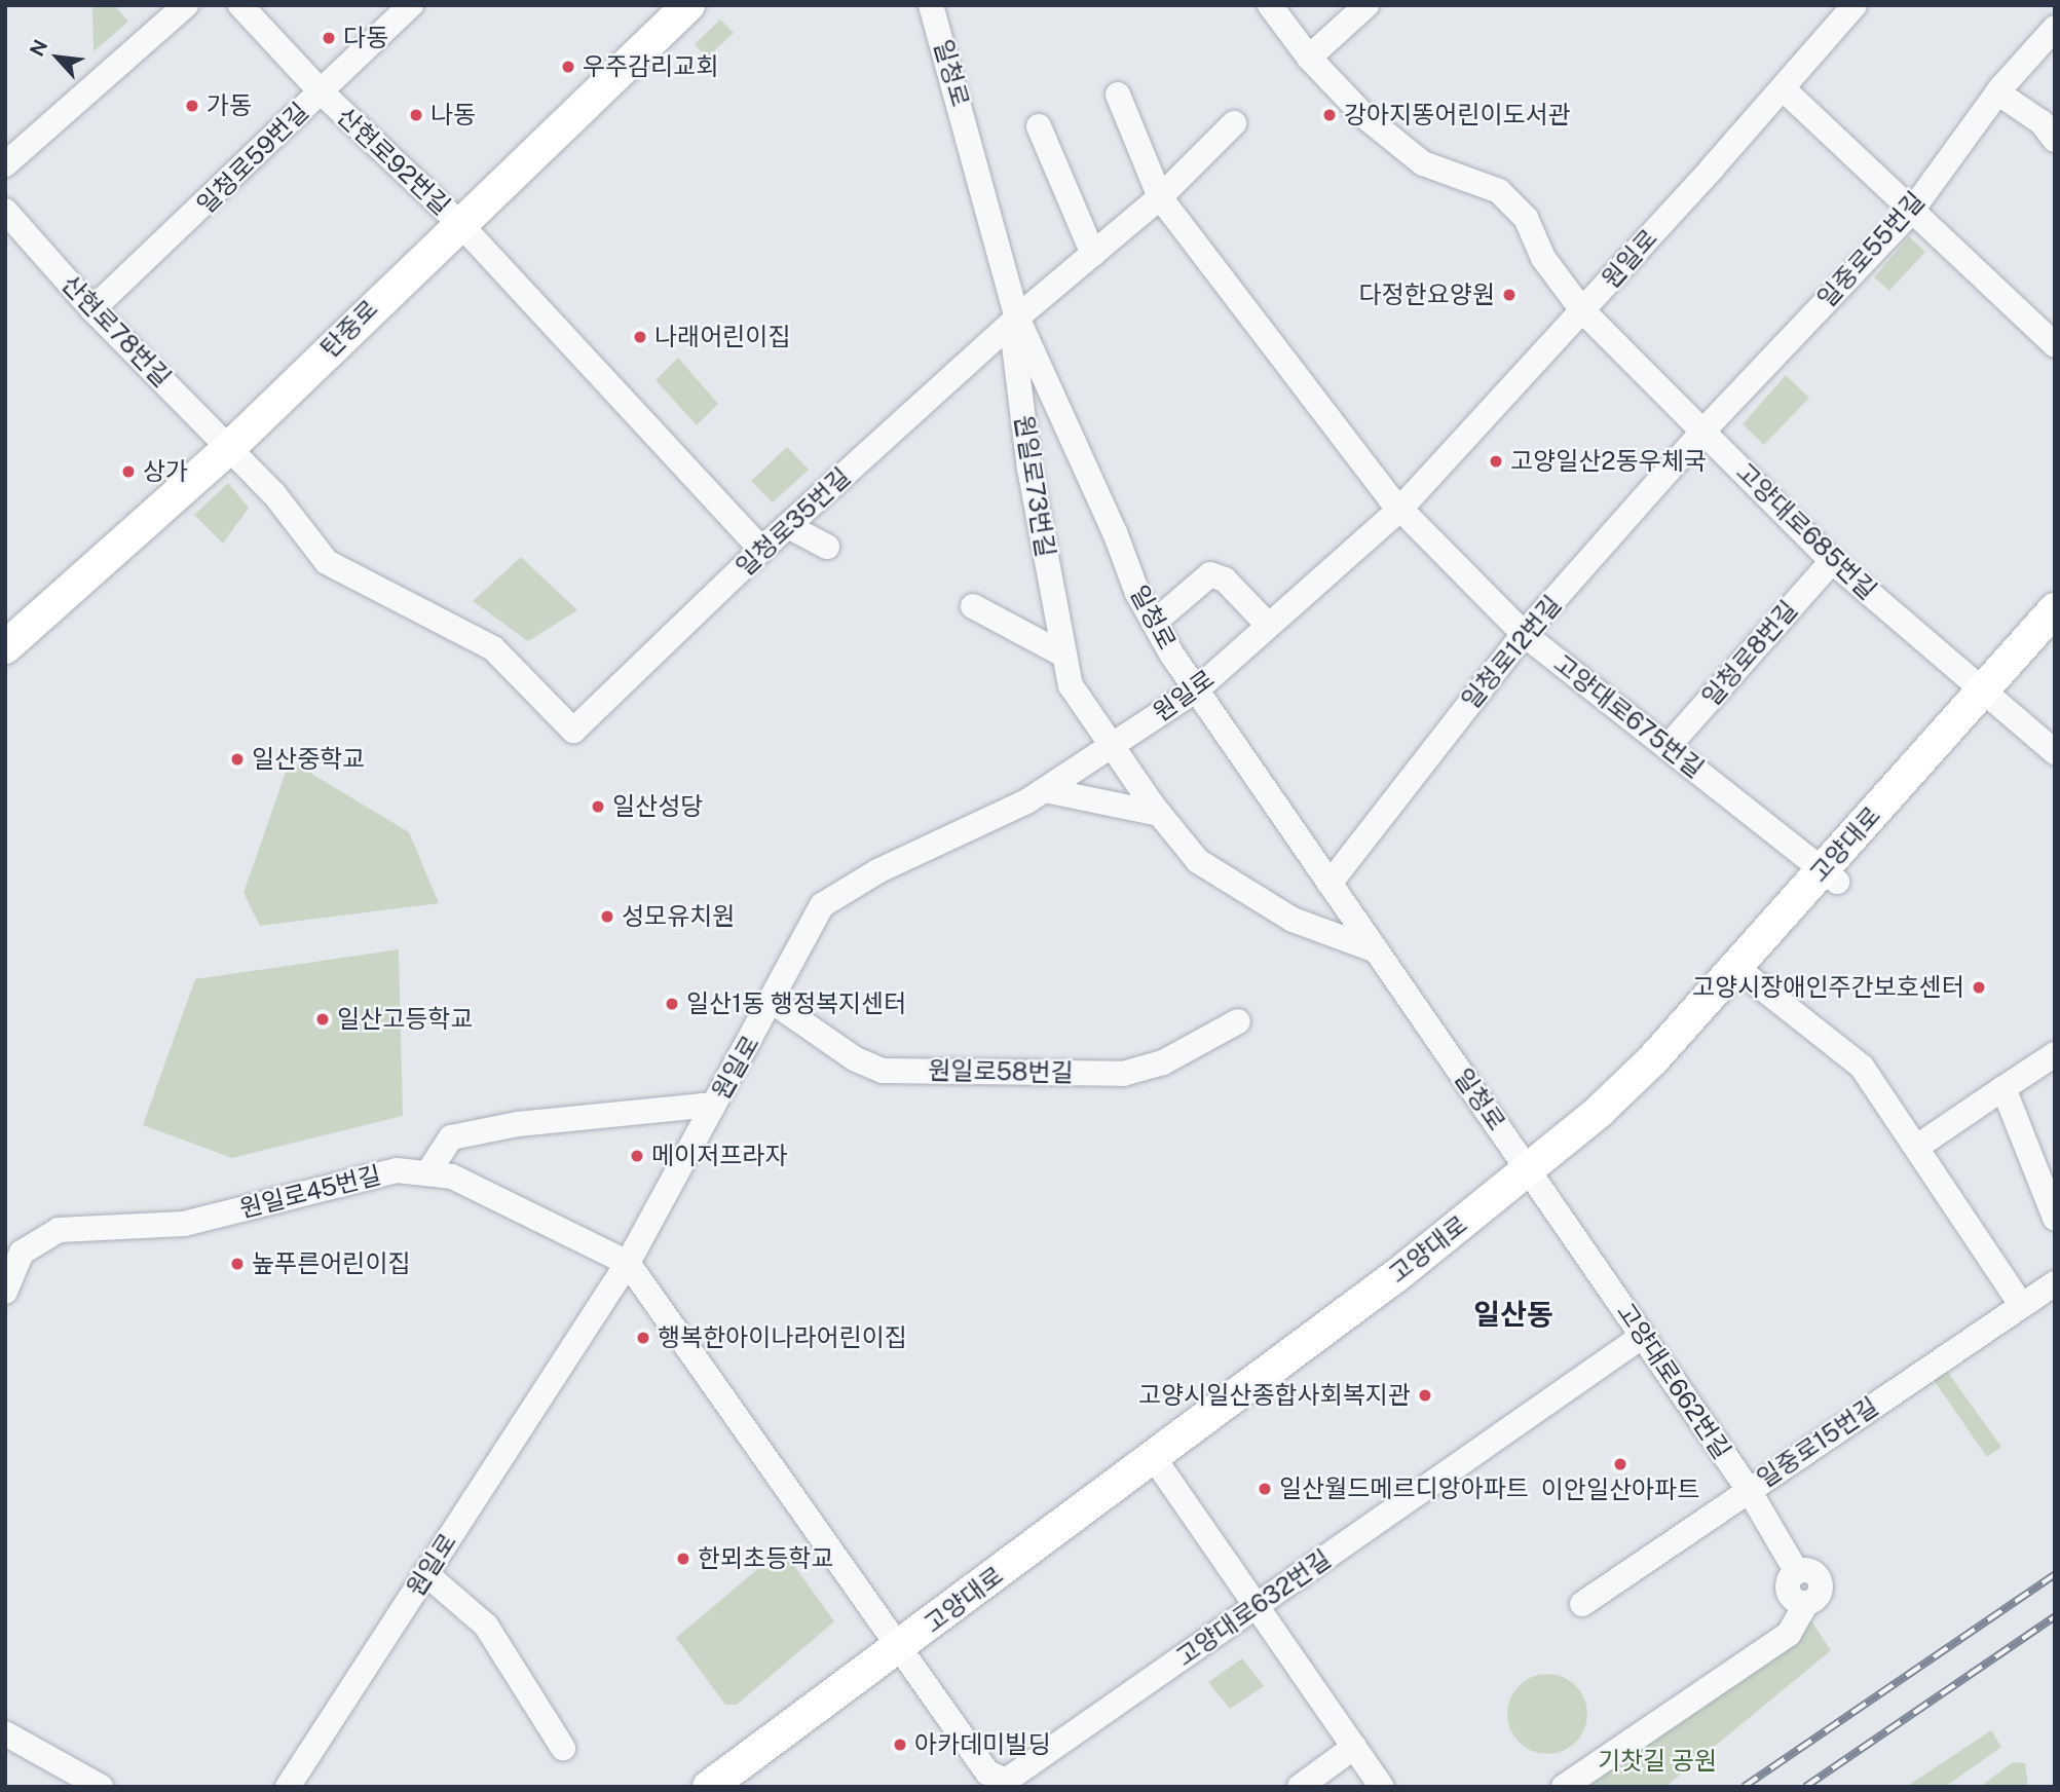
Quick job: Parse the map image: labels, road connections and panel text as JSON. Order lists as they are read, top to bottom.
{
  "streets": {
    "main road": ["탄중로", "고양대로"],
    "street": [
      "일청로",
      "일청로59번길",
      "산현로92번길",
      "일중로55번길",
      "원일로",
      "산현로78번길",
      "원일로73번길",
      "일청로35번길",
      "고양대로685번길",
      "일청로12번길",
      "일청로8번길",
      "고양대로675번길",
      "원일로58번길",
      "원일로45번길",
      "고양대로662번길",
      "일중로15번길",
      "고양대로632번길"
    ]
  },
  "crossings": [
    ["일청로", "원일로"],
    ["일청로", "원일로73번길"],
    ["일청로", "일청로35번길"],
    ["일청로", "일청로12번길"],
    ["일청로", "고양대로"],
    ["일청로", "고양대로662번길"],
    ["일청로59번길", "산현로92번길"],
    ["일청로59번길", "산현로78번길"],
    ["산현로92번길", "탄중로"],
    ["산현로92번길", "일청로35번길"],
    ["일중로55번길", "고양대로685번길"],
    ["일중로55번길", "일청로12번길"],
    ["원일로", "원일로73번길"],
    ["원일로", "고양대로685번길"],
    ["원일로", "고양대로675번길"],
    ["원일로", "원일로58번길"],
    ["원일로", "원일로45번길"],
    ["탄중로", "산현로78번길"],
    ["산현로78번길", "일청로35번길"],
    ["원일로73번길", "일청로35번길"],
    ["고양대로685번길", "일청로12번길"],
    ["고양대로685번길", "일청로8번길"],
    ["고양대로685번길", "고양대로"],
    ["일청로12번길", "고양대로675번길"],
    ["일청로8번길", "고양대로675번길"],
    ["고양대로675번길", "고양대로"],
    ["고양대로", "고양대로662번길"],
    ["고양대로", "고양대로632번길"],
    ["고양대로662번길", "일중로15번길"],
    ["고양대로662번길", "고양대로632번길"]
  ],
  "districts": ["일산동"],
  "parks": ["기찻길 공원"],
  "places": [
    "다동",
    "우주감리교회",
    "가동",
    "나동",
    "강아지똥어린이도서관",
    "다정한요양원",
    "나래어린이집",
    "고양일산2동우체국",
    "상가",
    "일산중학교",
    "일산성당",
    "성모유치원",
    "고양시장애인주간보호센터",
    "일산1동 행정복지센터",
    "일산고등학교",
    "메이저프라자",
    "높푸른어린이집",
    "행복한아이나라어린이집",
    "고양시일산종합사회복지관",
    "이안일산아파트",
    "일산월드메르디앙아파트",
    "한뫼초등학교",
    "아카데미빌딩"
  ],
  "north": "top left"
}
